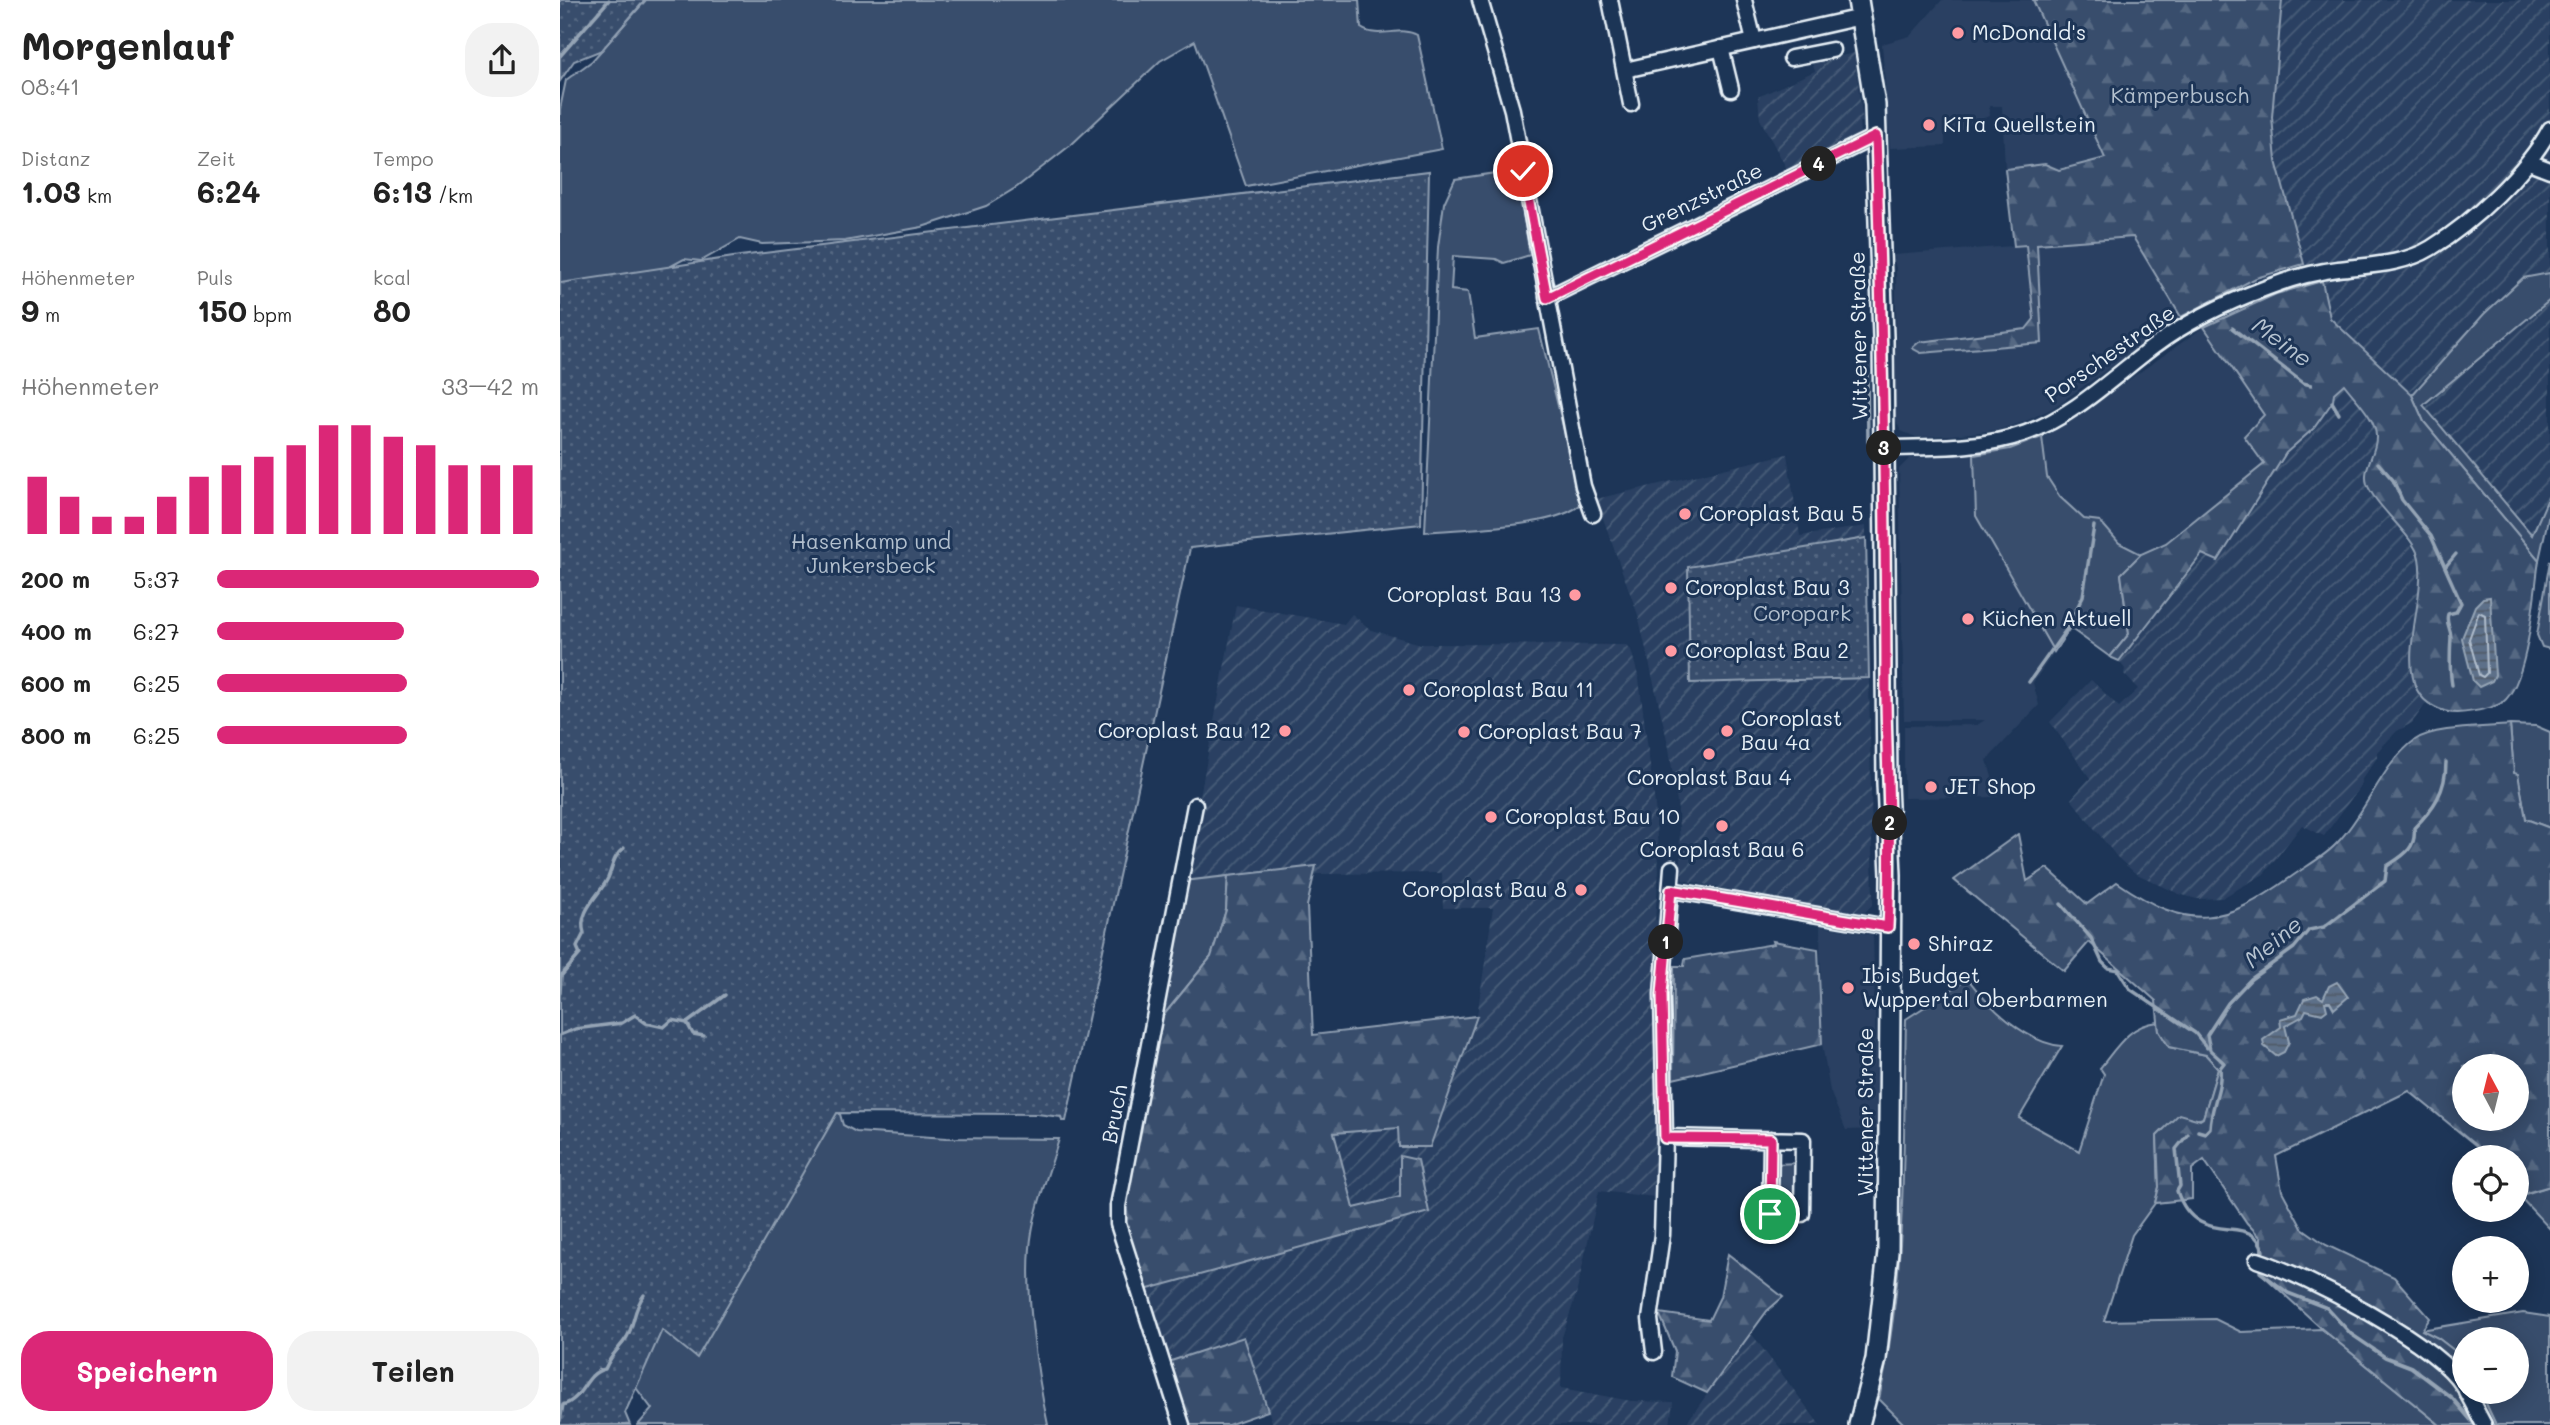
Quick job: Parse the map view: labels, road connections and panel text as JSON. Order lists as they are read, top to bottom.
{
  "streets": {
    "main road": ["Wittener Straße"],
    "street": ["Grenzstraße", "Porschestraße", "Bruch"]
  },
  "crossings": [
    ["Grenzstraße", "Wittener Straße"],
    ["Wittener Straße", "Porschestraße"]
  ],
  "water": ["Meine"],
  "parks": ["Kämperbusch", "Hasenkamp und Junkersbeck", "Coropark"],
  "places": [
    "McDonald's",
    "KiTa Quellstein",
    "Coroplast Bau 5",
    "Coroplast Bau 3",
    "Coroplast Bau 13",
    "Küchen Aktuell",
    "Coroplast Bau 2",
    "Coroplast Bau 11",
    "Coroplast Bau 12",
    "Coroplast Bau 4a",
    "Coroplast Bau 7",
    "Coroplast Bau 4",
    "JET Shop",
    "Coroplast Bau 10",
    "Coroplast Bau 6",
    "Coroplast Bau 8",
    "Shiraz",
    "Ibis Budget Wuppertal Oberbarmen"
  ],
  "north": "top",
  "page": {
    "heading": ["Morgenlauf", "08:41"],
    "stats": [
      ["Distanz", "1.03 km"],
      ["Zeit", "6:24"],
      ["Tempo", "6:13 /km"],
      ["Höhenmeter", "9 m"],
      ["Puls", "150 bpm"],
      ["kcal", "80"]
    ],
    "pins": [
      "4",
      "3",
      "2",
      "1"
    ],
    "chart": ["Höhenmeter", "33–42 m"],
    "list": [
      {
        "name": "200 m",
        "note": "5:37"
      },
      {
        "name": "400 m",
        "note": "6:27"
      },
      {
        "name": "600 m",
        "note": "6:25"
      },
      {
        "name": "800 m",
        "note": "6:25"
      }
    ],
    "map_buttons": ["+", "−"],
    "buttons": ["Speichern", "Teilen"]
  }
}
